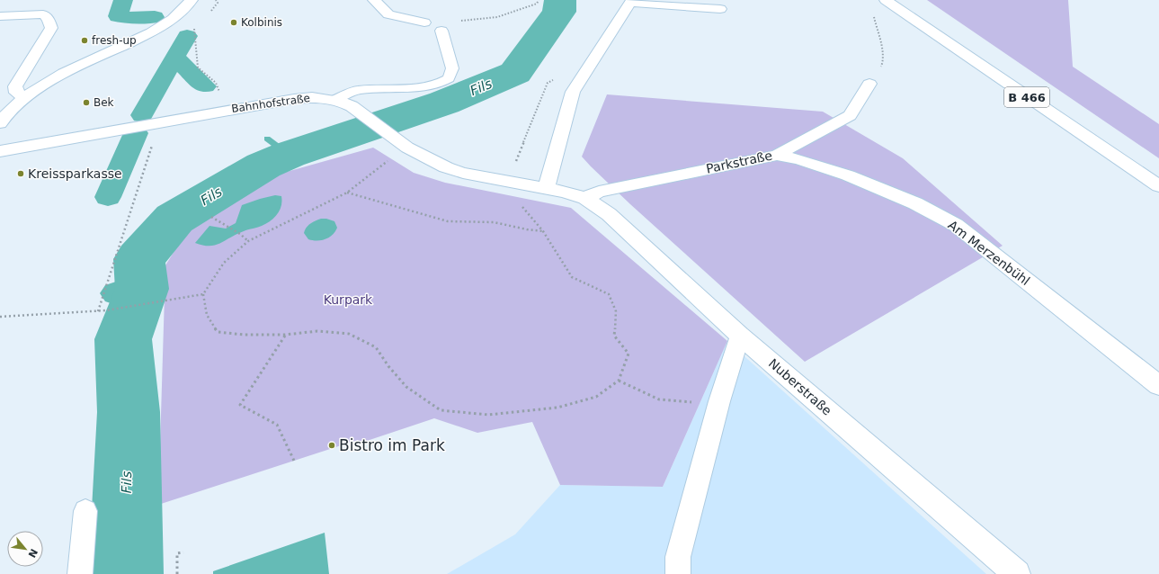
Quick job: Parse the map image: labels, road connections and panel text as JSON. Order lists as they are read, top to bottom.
{
  "streets": {
    "street": [
      "B 466",
      "Bahnhofstraße",
      "Parkstraße",
      "Am Merzenbühl",
      "Nuberstraße"
    ]
  },
  "crossings": [
    ["Bahnhofstraße", "Parkstraße"],
    ["Bahnhofstraße", "Nuberstraße"],
    ["Parkstraße", "Am Merzenbühl"],
    ["Parkstraße", "Nuberstraße"]
  ],
  "water": ["Fils"],
  "parks": ["Kurpark"],
  "places": [
    "Kolbinis",
    "fresh-up",
    "Bek",
    "Kreissparkasse",
    "Bistro im Park"
  ],
  "north": "bottom right"
}
